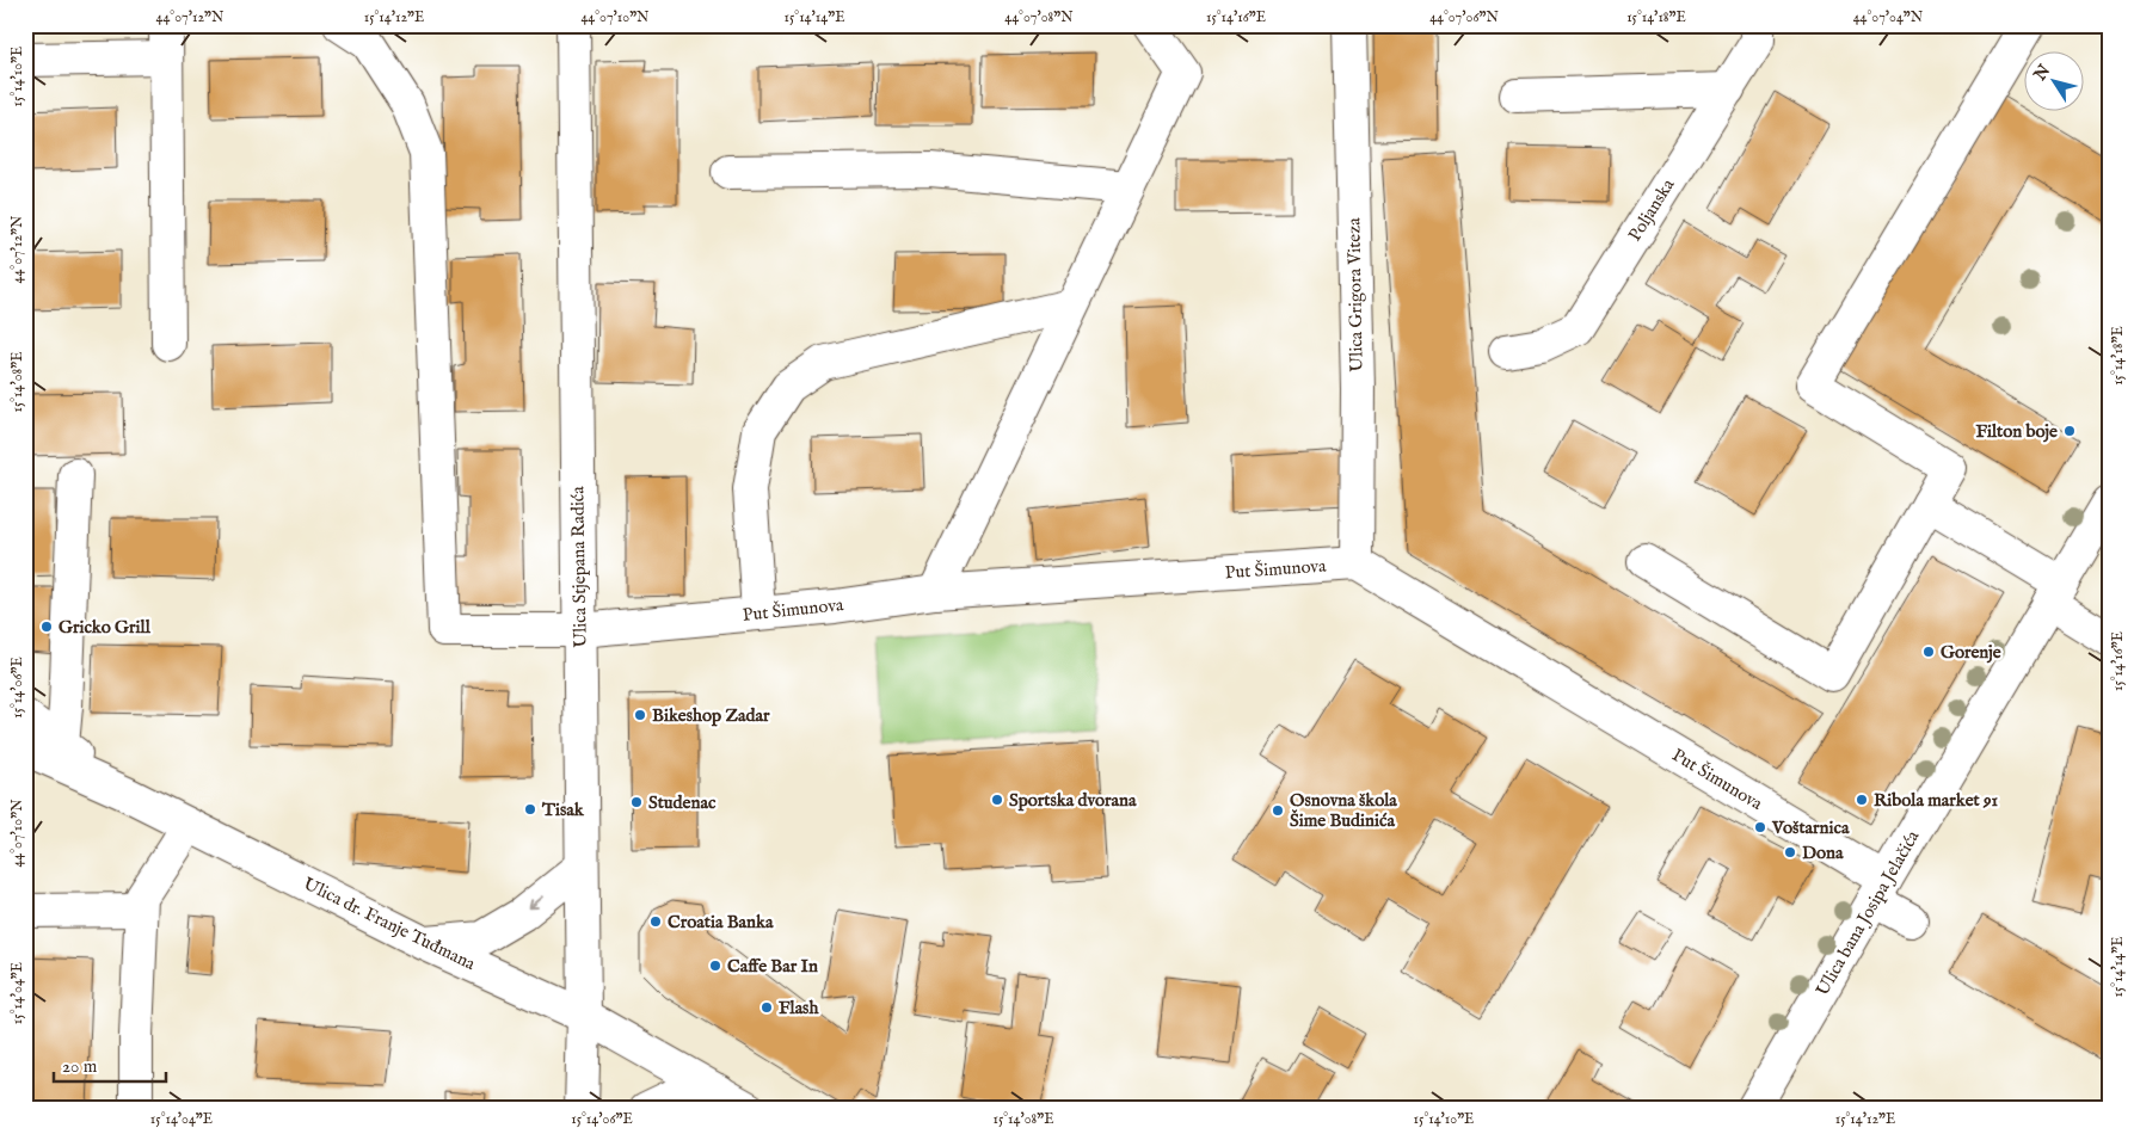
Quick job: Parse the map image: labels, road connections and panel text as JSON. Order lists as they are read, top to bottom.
{
  "streets": {
    "street": [
      "Poljanska",
      "Ulica Grigora Viteza",
      "Ulica Stjepana Radića",
      "Put Šimunova",
      "Ulica bana Josipa Jelačića",
      "Ulica dr. Franje Tuđmana"
    ]
  },
  "crossings": [
    ["Ulica Grigora Viteza", "Put Šimunova"],
    ["Ulica Stjepana Radića", "Put Šimunova"],
    ["Ulica Stjepana Radića", "Ulica dr. Franje Tuđmana"],
    ["Put Šimunova", "Ulica bana Josipa Jelačića"]
  ],
  "places": [
    "Filton boje",
    "Gricko Grill",
    "Gorenje",
    "Bikeshop Zadar",
    "Sportska dvorana",
    "Ribola market 91",
    "Studenac",
    "Tisak",
    "Osnovna škola Šime Budinića",
    "Voštarnica",
    "Dona",
    "Croatia Banka",
    "Caffe Bar In",
    "Flash"
  ],
  "scale_bar": "20 m",
  "north": "top left",
  "coordinates": [
    "44°07'12\"N",
    "15°14'12\"E",
    "44°07'10\"N",
    "15°14'14\"E",
    "44°07'08\"N",
    "15°14'16\"E",
    "44°07'06\"N",
    "15°14'18\"E",
    "44°07'04\"N",
    "15°14'10\"E",
    "15°14'08\"E",
    "15°14'06\"E",
    "15°14'04\"E"
  ]
}
